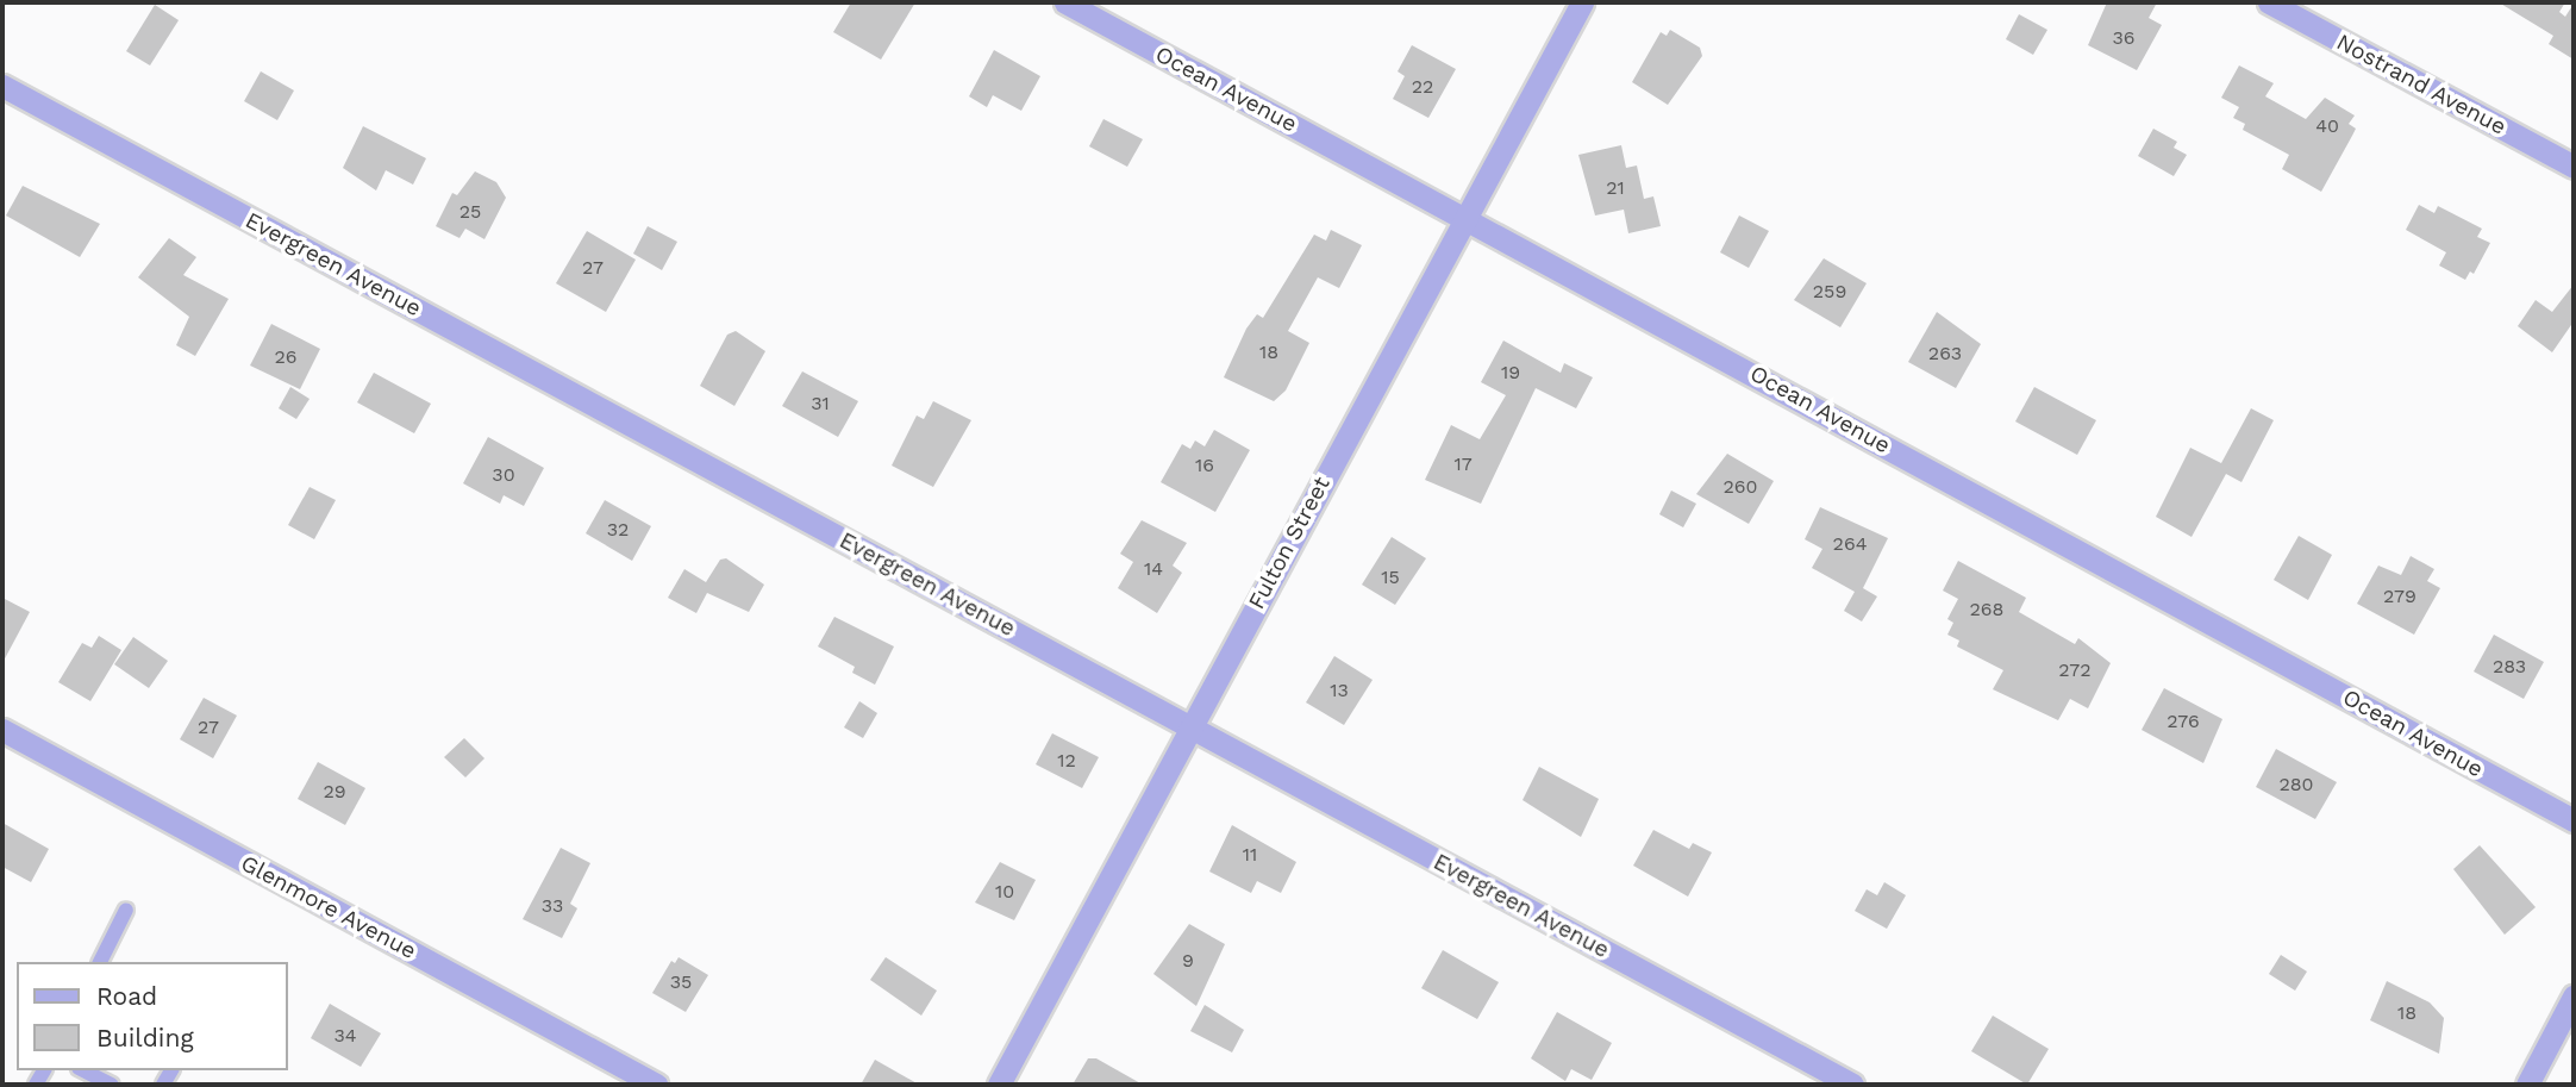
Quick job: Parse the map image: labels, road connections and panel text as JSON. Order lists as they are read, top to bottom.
{
  "streets": {
    "street": [
      "Nostrand Avenue",
      "Ocean Avenue",
      "Evergreen Avenue",
      "Fulton Street",
      "Glenmore Avenue"
    ]
  },
  "crossings": [
    ["Ocean Avenue", "Fulton Street"],
    ["Evergreen Avenue", "Fulton Street"]
  ],
  "house_numbers": [
    "36",
    "22",
    "40",
    "21",
    "25",
    "27",
    "259",
    "18",
    "263",
    "26",
    "19",
    "31",
    "17",
    "16",
    "30",
    "260",
    "32",
    "264",
    "14",
    "15",
    "279",
    "268",
    "283",
    "272",
    "13",
    "276",
    "27",
    "12",
    "280",
    "29",
    "11",
    "10",
    "33",
    "9",
    "35",
    "18",
    "34"
  ],
  "legend": ["Road", "Building"]
}
